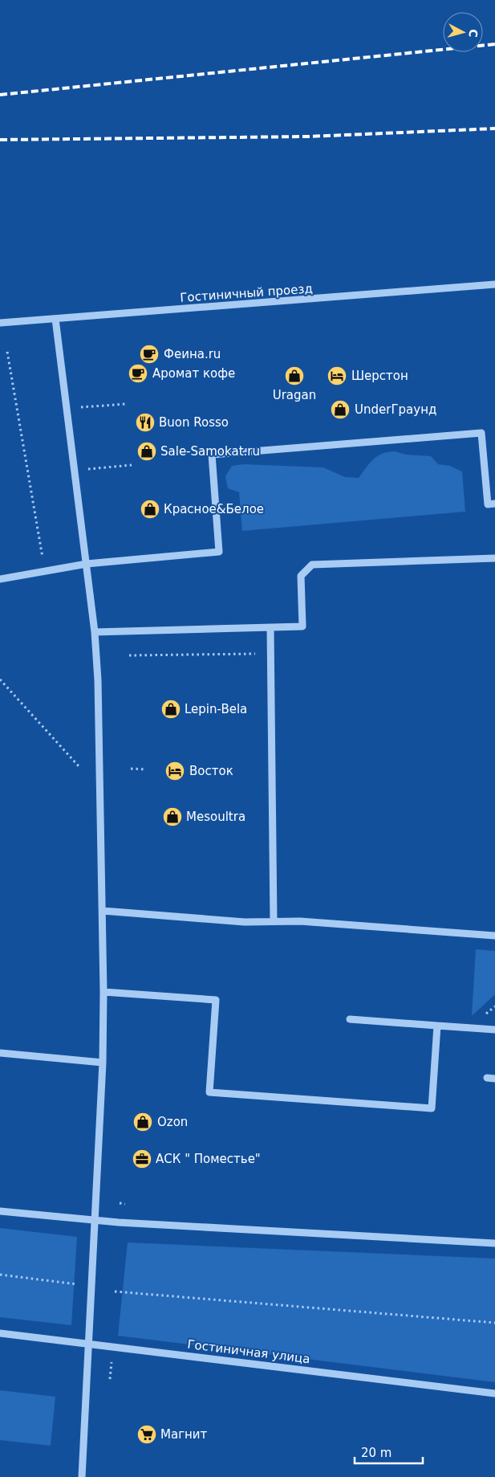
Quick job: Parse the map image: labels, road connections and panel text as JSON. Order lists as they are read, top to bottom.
{
  "streets": {
    "street": ["Гостиничный проезд", "Гостиничная улица"]
  },
  "places": {
    "cafe": ["Феина.ru", "Аромат кофе"],
    "shop": [
      "Uragan",
      "UnderГраунд",
      "Sale-Samokat.ru",
      "Красное&Белое",
      "Lepin-Bela",
      "Mesoultra",
      "Ozon"
    ],
    "hotel": ["Шерстон", "Восток"],
    "restaurant": ["Buon Rosso"],
    "office": ["АСК \" Поместье\""],
    "supermarket": ["Магнит"]
  },
  "scale_bar": "20 m",
  "north": "right"
}
